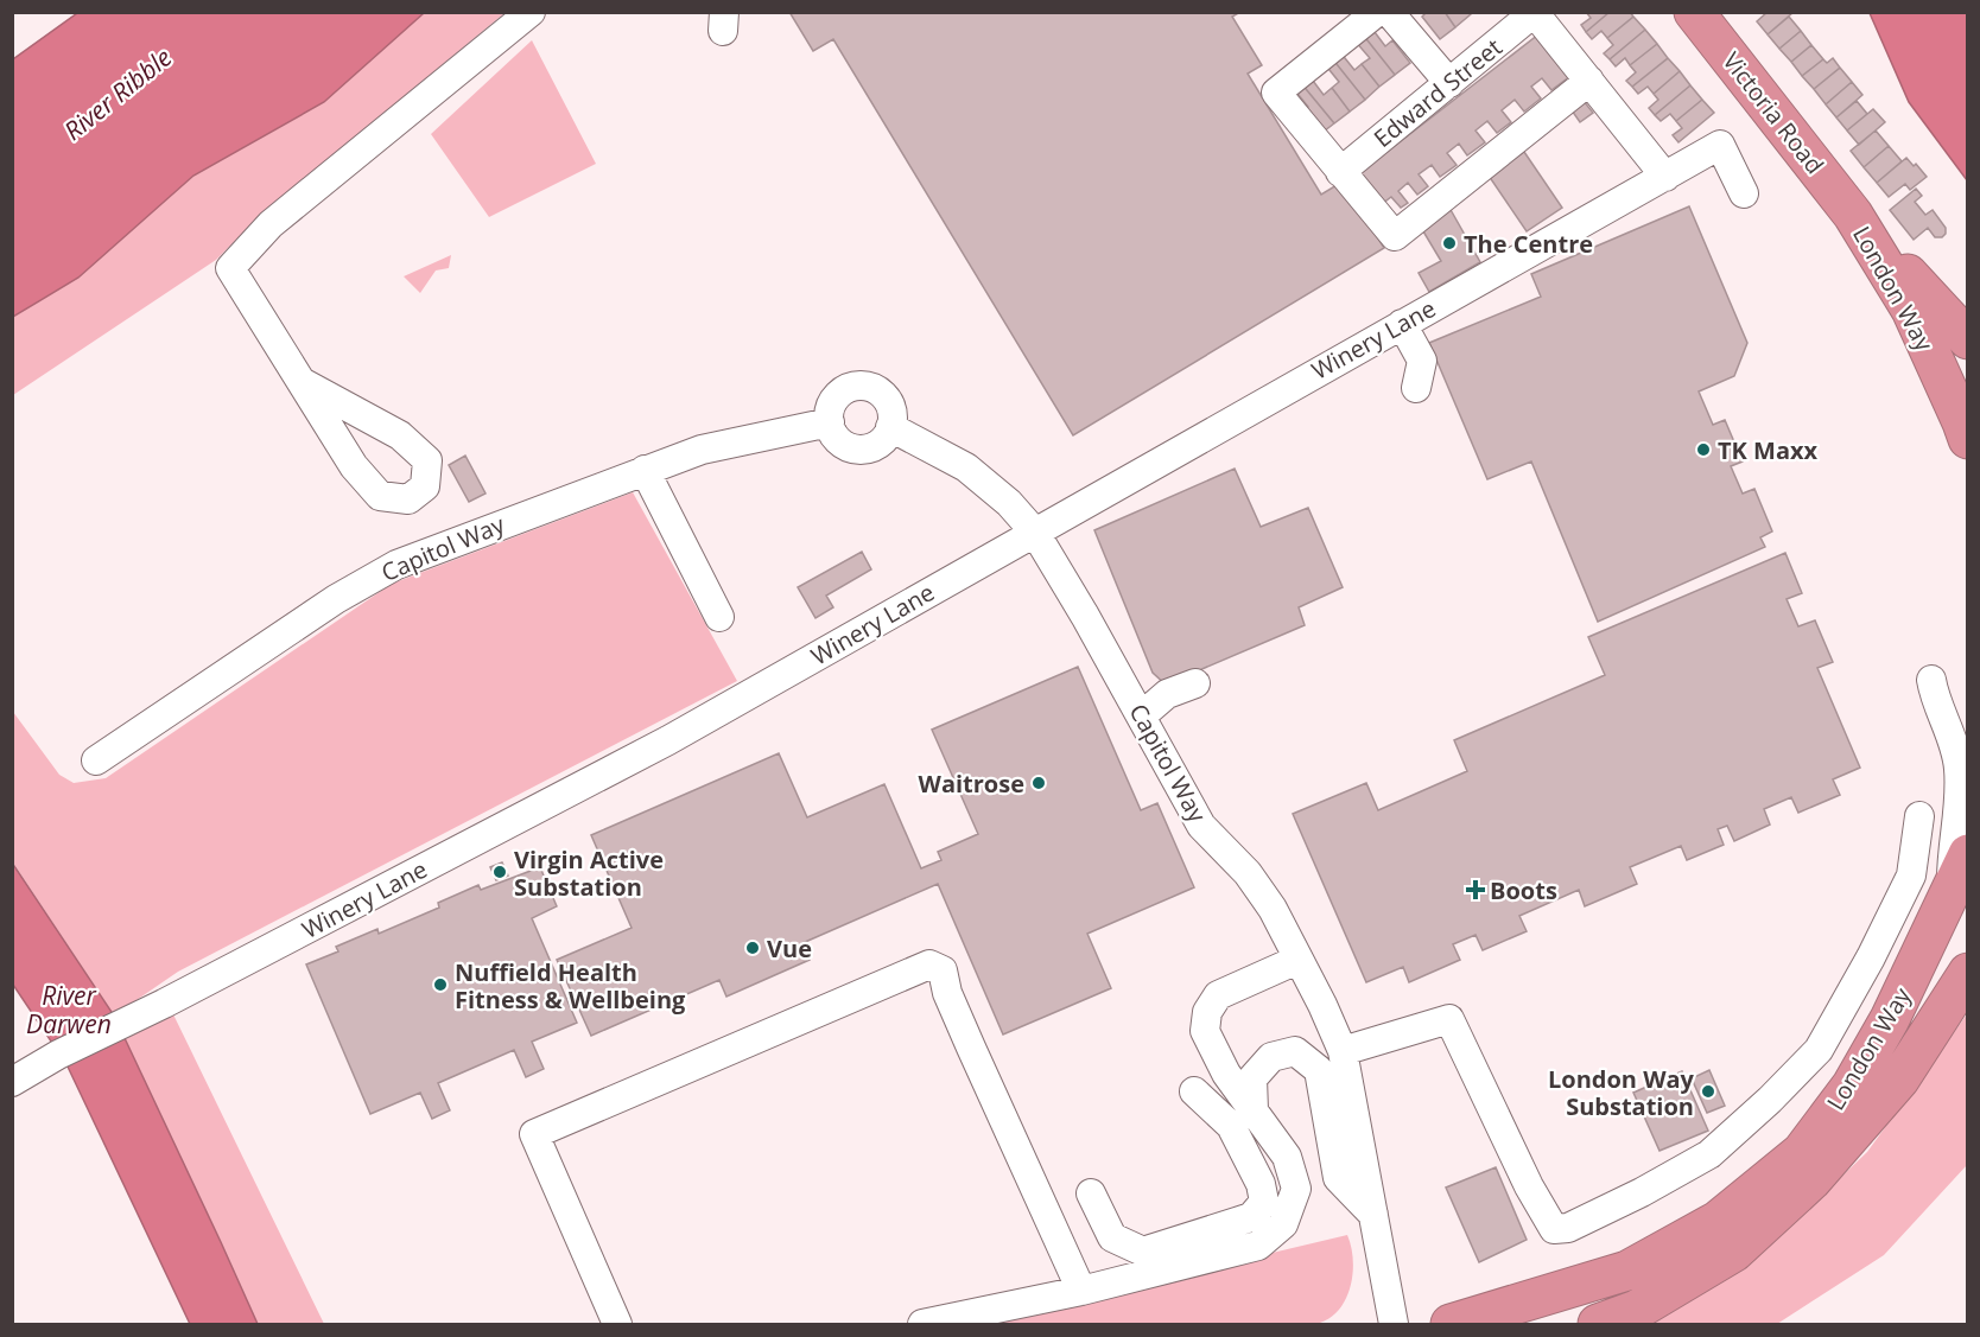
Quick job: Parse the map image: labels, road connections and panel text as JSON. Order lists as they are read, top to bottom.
{
  "streets": {
    "highway": ["Victoria Road", "London Way"],
    "street": ["Edward Street", "Winery Lane", "Capitol Way"]
  },
  "crossings": [
    ["Victoria Road", "London Way"],
    ["Winery Lane", "Capitol Way"]
  ],
  "water": ["River Ribble", "River Darwen"],
  "places": {
    "other": [
      "The Centre",
      "TK Maxx",
      "Waitrose",
      "Virgin Active Substation",
      "Vue",
      "Nuffield Health Fitness & Wellbeing",
      "London Way Substation"
    ],
    "health": ["Boots"]
  }
}
